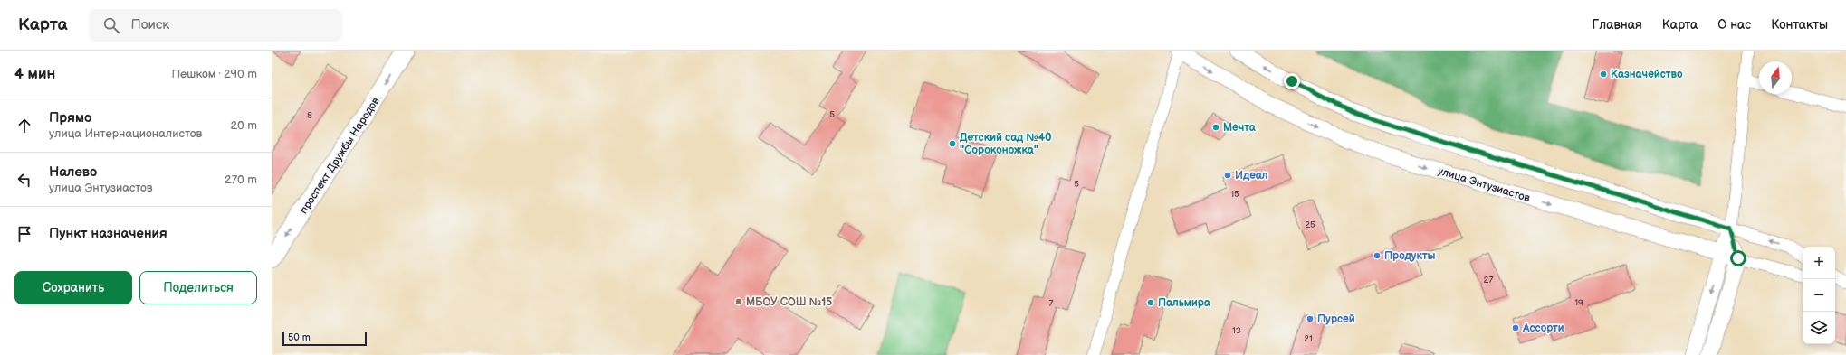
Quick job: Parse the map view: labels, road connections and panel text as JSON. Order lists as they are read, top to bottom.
{
  "streets": {
    "main road": ["проспект Дружбы Народов"],
    "street": ["улица Энтузиастов"]
  },
  "one_way": ["проспект Дружбы Народов"],
  "places": [
    "Казначейство",
    "Мечта",
    "Детский сад №40 \"Сороконожка\"",
    "Идеал",
    "Продукты",
    "МБОУ СОШ №15",
    "Пальмира",
    "Пурсей",
    "Ассорти"
  ],
  "house_numbers": [
    "5",
    "8",
    "5",
    "15",
    "25",
    "27",
    "19",
    "7",
    "13",
    "21"
  ],
  "scale_bar": "50 m",
  "north": "top",
  "page": {
    "header": "Карта",
    "search": "Поиск",
    "nav": [
      "Главная",
      "Карта",
      "О нас",
      "Контакты"
    ],
    "heading": ["4 мин", "Пешком · 290 m"],
    "list": [
      ["Прямо", "улица Интернационалистов", "20 m"],
      ["Налево", "улица Энтузиастов", "270 m"],
      "Пункт назначения"
    ],
    "map_buttons": ["+", "−"],
    "buttons": ["Сохранить", "Поделиться"],
    "scale": "50 m"
  }
}
